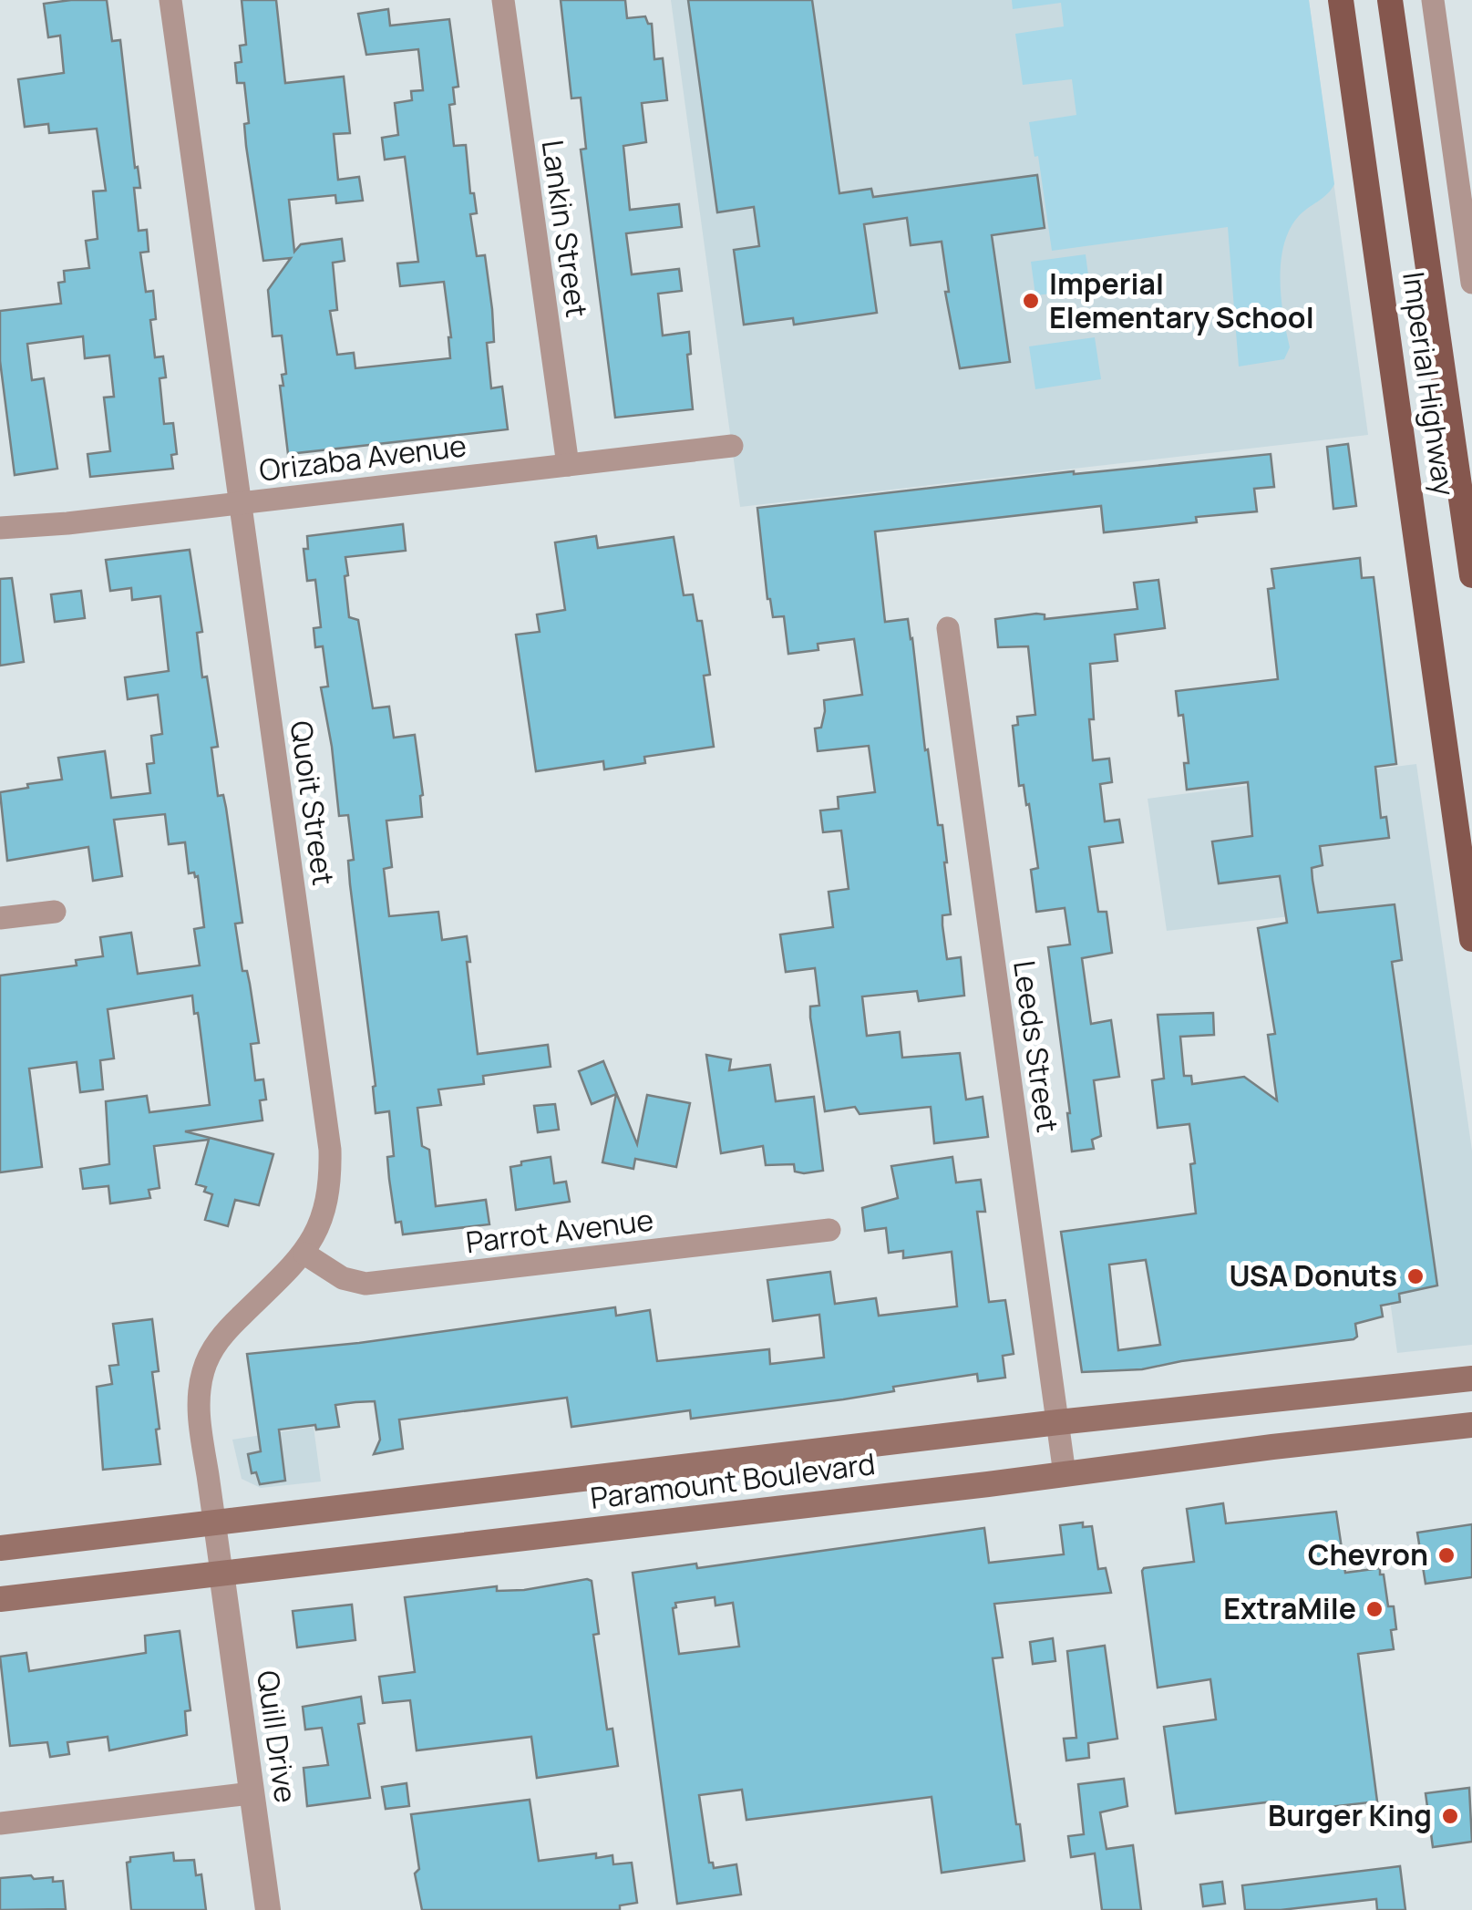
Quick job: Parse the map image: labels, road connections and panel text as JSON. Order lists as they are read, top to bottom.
{
  "streets": {
    "main road": ["Imperial Highway", "Paramount Boulevard"],
    "street": [
      "Lankin Street",
      "Orizaba Avenue",
      "Quoit Street",
      "Leeds Street",
      "Parrot Avenue",
      "Quill Drive"
    ]
  },
  "crossings": [
    ["Lankin Street", "Orizaba Avenue"],
    ["Orizaba Avenue", "Quoit Street"],
    ["Quoit Street", "Parrot Avenue"],
    ["Quoit Street", "Paramount Boulevard"],
    ["Quoit Street", "Quill Drive"],
    ["Leeds Street", "Paramount Boulevard"],
    ["Paramount Boulevard", "Quill Drive"]
  ],
  "places": [
    "Imperial Elementary School",
    "USA Donuts",
    "Chevron",
    "ExtraMile",
    "Burger King"
  ]
}
